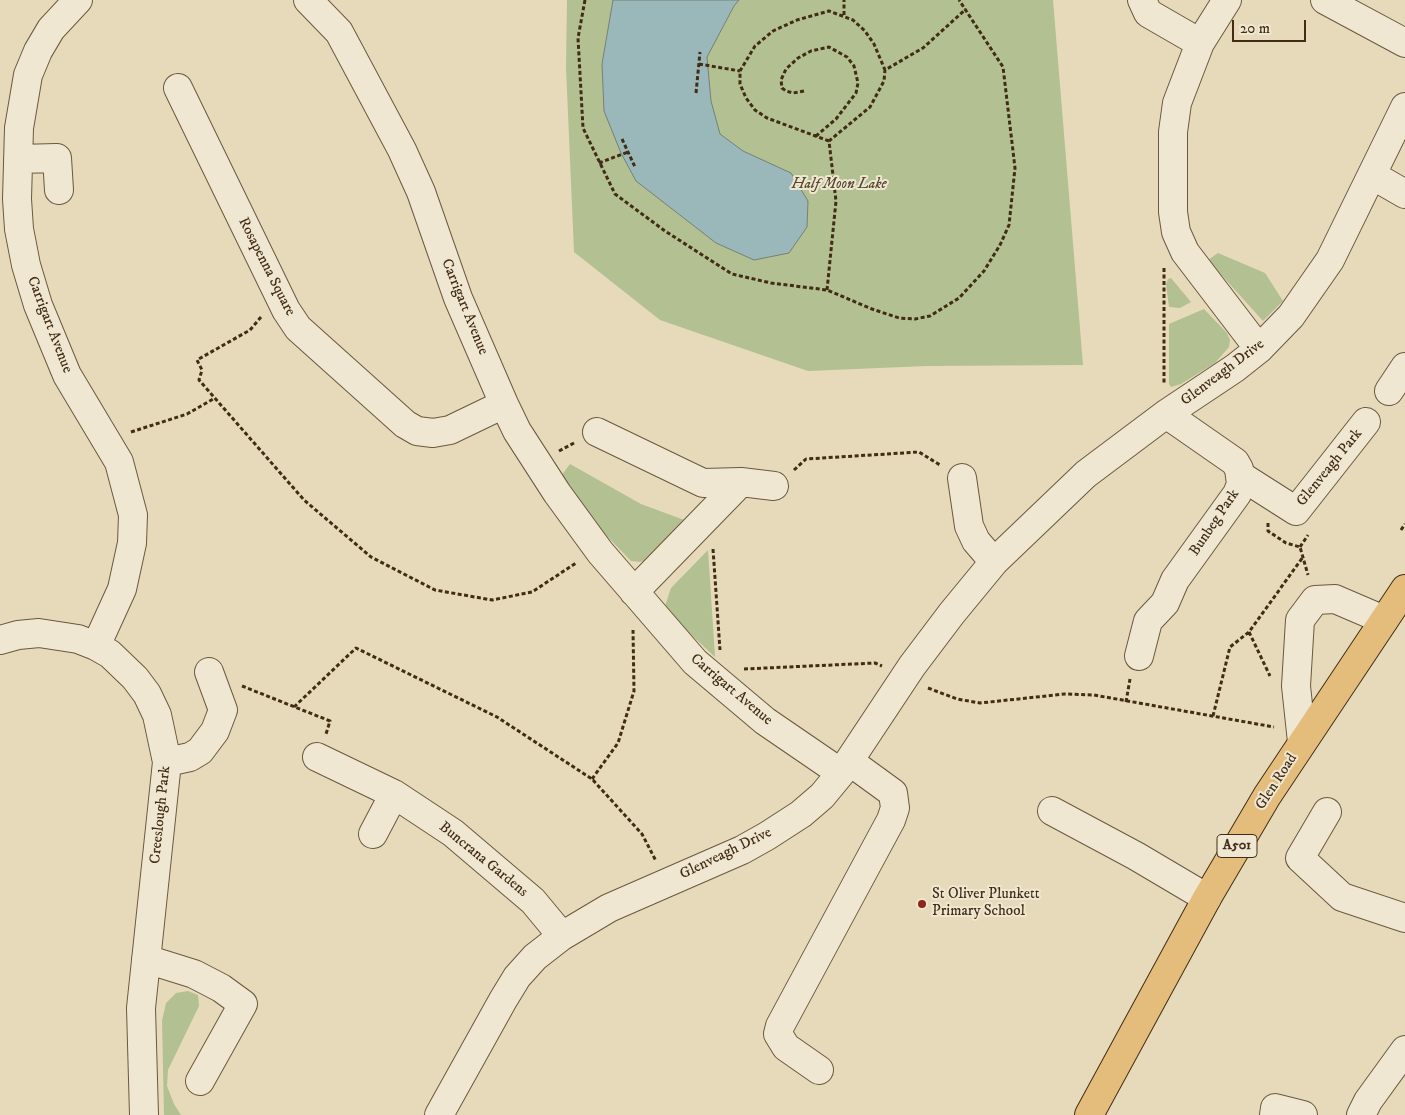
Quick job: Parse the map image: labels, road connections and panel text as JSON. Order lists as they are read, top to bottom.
{
  "streets": {
    "main road": ["Glen Road", "A501"],
    "street": [
      "Rosapenna Square",
      "Carrigart Avenue",
      "Glenveagh Drive",
      "Glenveagh Park",
      "Bunbeg Park",
      "Creeslough Park",
      "Buncrana Gardens"
    ]
  },
  "crossings": [
    ["Rosapenna Square", "Carrigart Avenue"],
    ["Carrigart Avenue", "Glenveagh Drive"],
    ["Carrigart Avenue", "Creeslough Park"],
    ["Glenveagh Drive", "Bunbeg Park"],
    ["Glenveagh Drive", "Buncrana Gardens"],
    ["Glenveagh Park", "Bunbeg Park"]
  ],
  "parks": ["Half Moon Lake"],
  "places": ["St Oliver Plunkett Primary School"],
  "scale_bar": "20 m"
}
